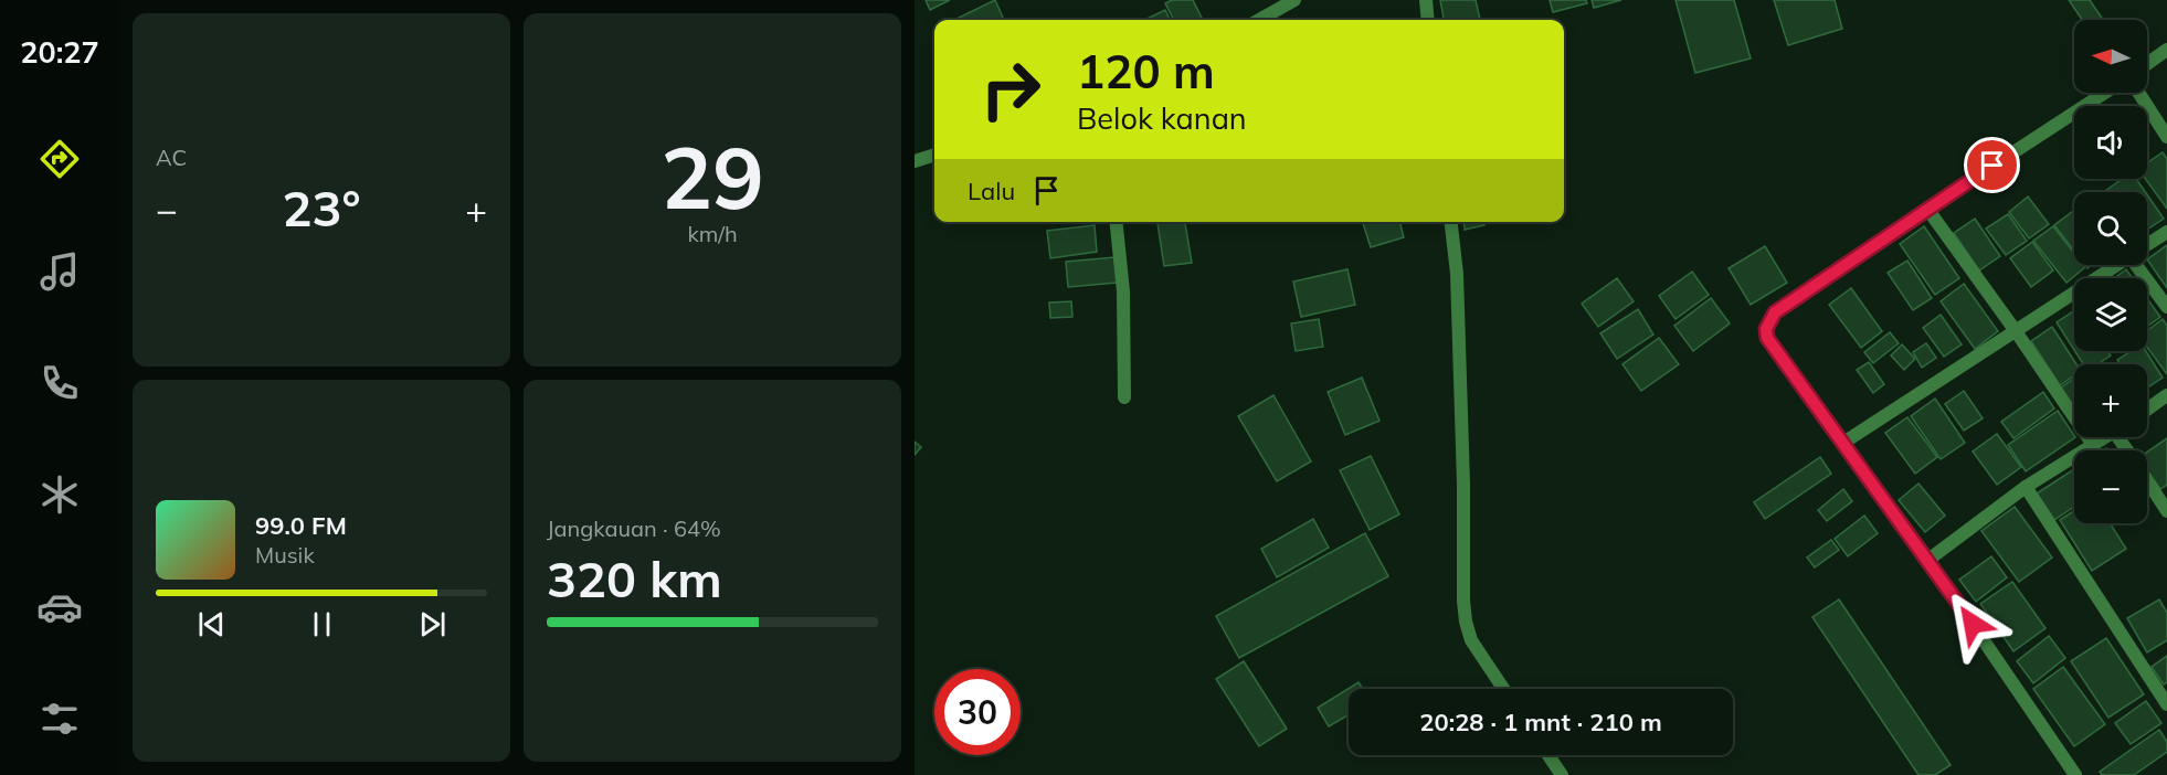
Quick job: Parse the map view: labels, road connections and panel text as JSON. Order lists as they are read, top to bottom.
{
  "north": "left",
  "page": {
    "tabs": "20:27",
    "tile": [
      "AC",
      ["29", "km/h"],
      ["Jangkauan · 64%", "320 km"]
    ],
    "map_buttons": ["+", "−"],
    "turn": ["120 m", "Belok kanan"],
    "then": "Lalu",
    "heat": ["−", "23°", "+"],
    "song": ["99.0 FM", "Musik"],
    "limit": "30",
    "trip": "20:28 · 1 mnt · 210 m"
  }
}
